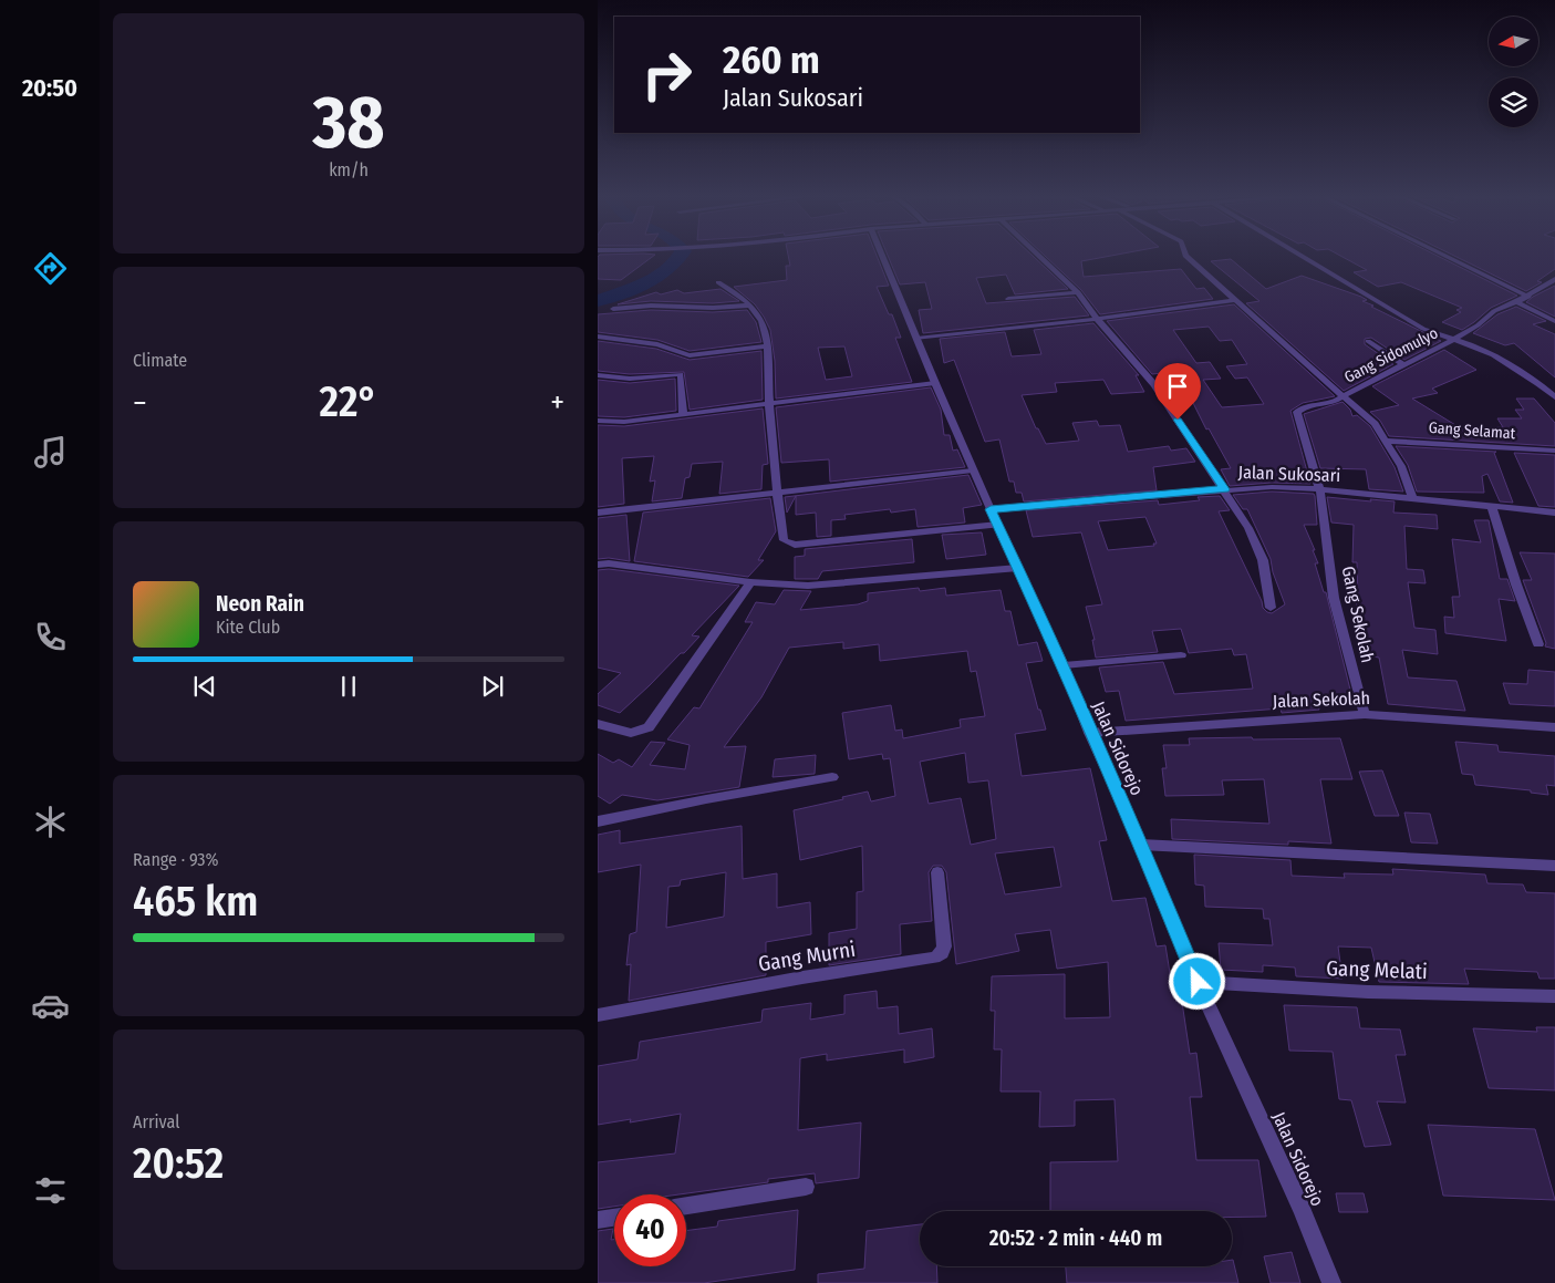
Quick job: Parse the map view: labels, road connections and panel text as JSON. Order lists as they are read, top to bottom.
{
  "streets": {
    "street": [
      "Gang Sidomulyo",
      "Gang Selamat",
      "Jalan Sukosari",
      "Gang Sekolah",
      "Jalan Sekolah",
      "Jalan Sidorejo",
      "Gang Murni",
      "Gang Melati"
    ]
  },
  "crossings": [
    ["Gang Sidomulyo", "Jalan Sukosari"],
    ["Gang Sidomulyo", "Gang Sekolah"],
    ["Jalan Sukosari", "Gang Sekolah"],
    ["Jalan Sukosari", "Jalan Sidorejo"],
    ["Gang Sekolah", "Jalan Sekolah"],
    ["Jalan Sekolah", "Jalan Sidorejo"],
    ["Jalan Sidorejo", "Gang Melati"]
  ],
  "north": "left",
  "page": {
    "tabs": "20:50",
    "tile": [
      ["38", "km/h"],
      "Climate",
      ["Range · 93%", "465 km"],
      ["Arrival", "20:52"]
    ],
    "turn": ["260 m", "Jalan Sukosari"],
    "heat": ["−", "22°", "+"],
    "song": ["Neon Rain", "Kite Club"],
    "limit": "40",
    "trip": "20:52 · 2 min · 440 m"
  }
}
